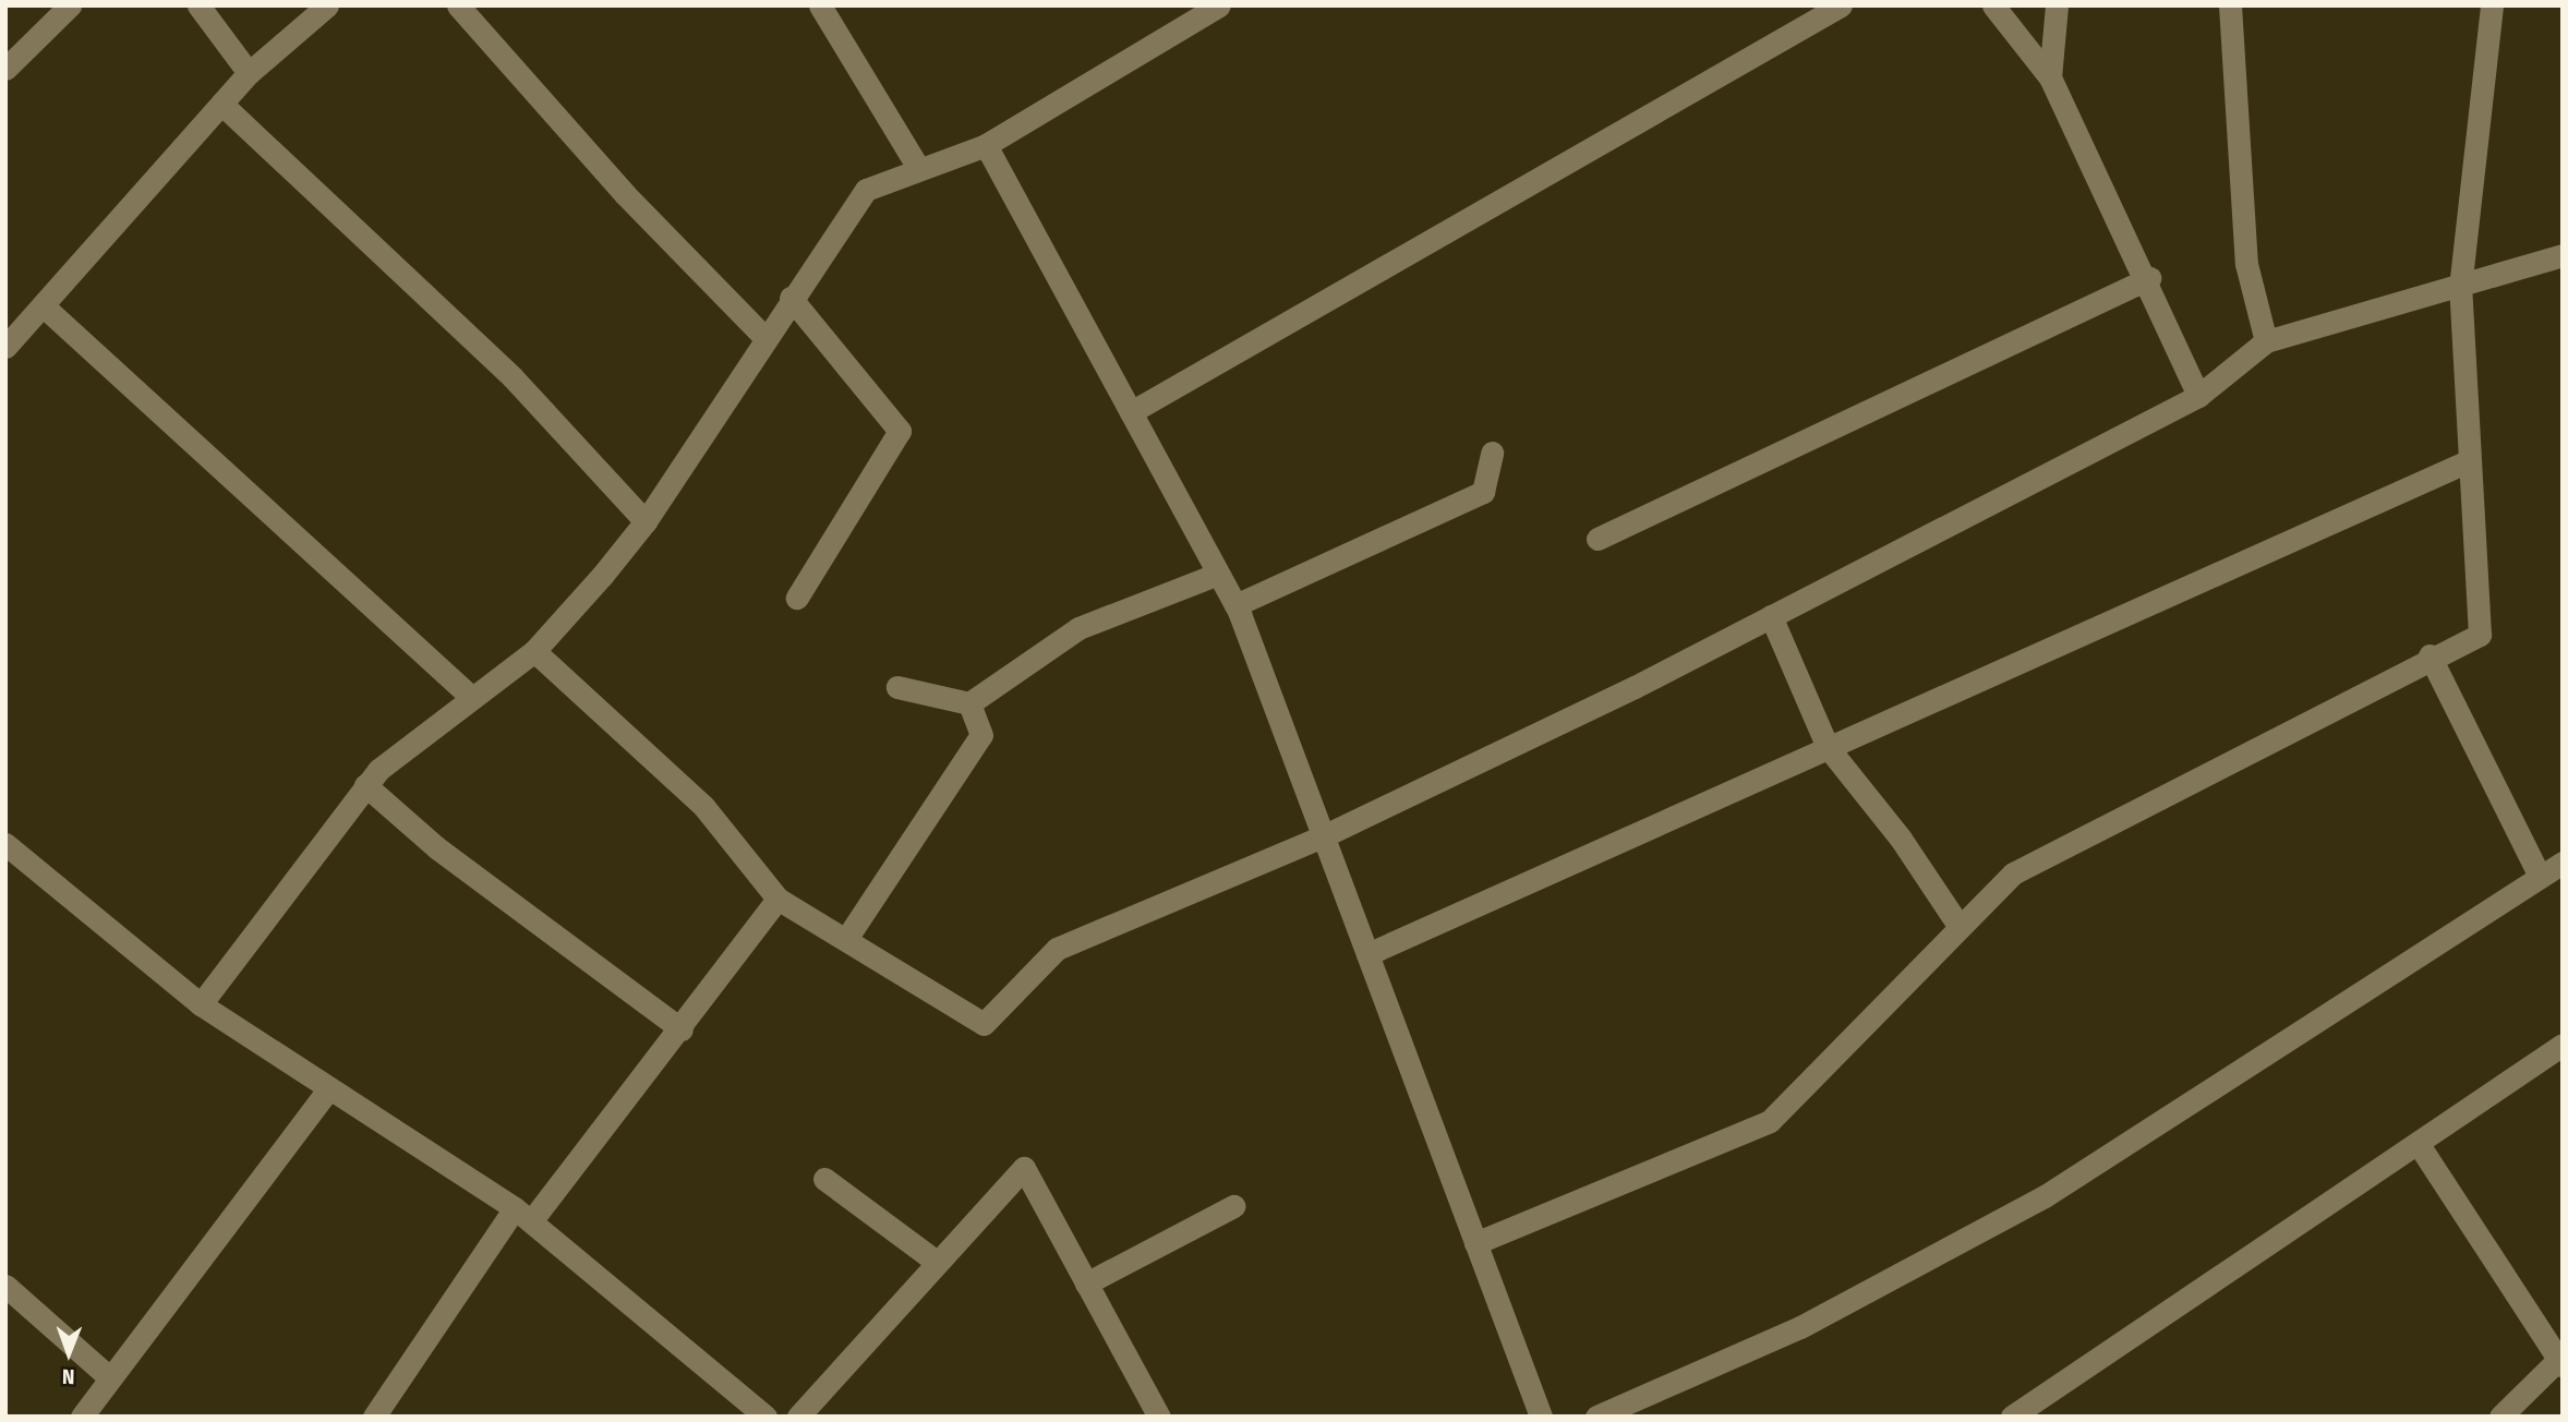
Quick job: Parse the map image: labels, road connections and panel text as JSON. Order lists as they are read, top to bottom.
{
  "north": "bottom"
}
